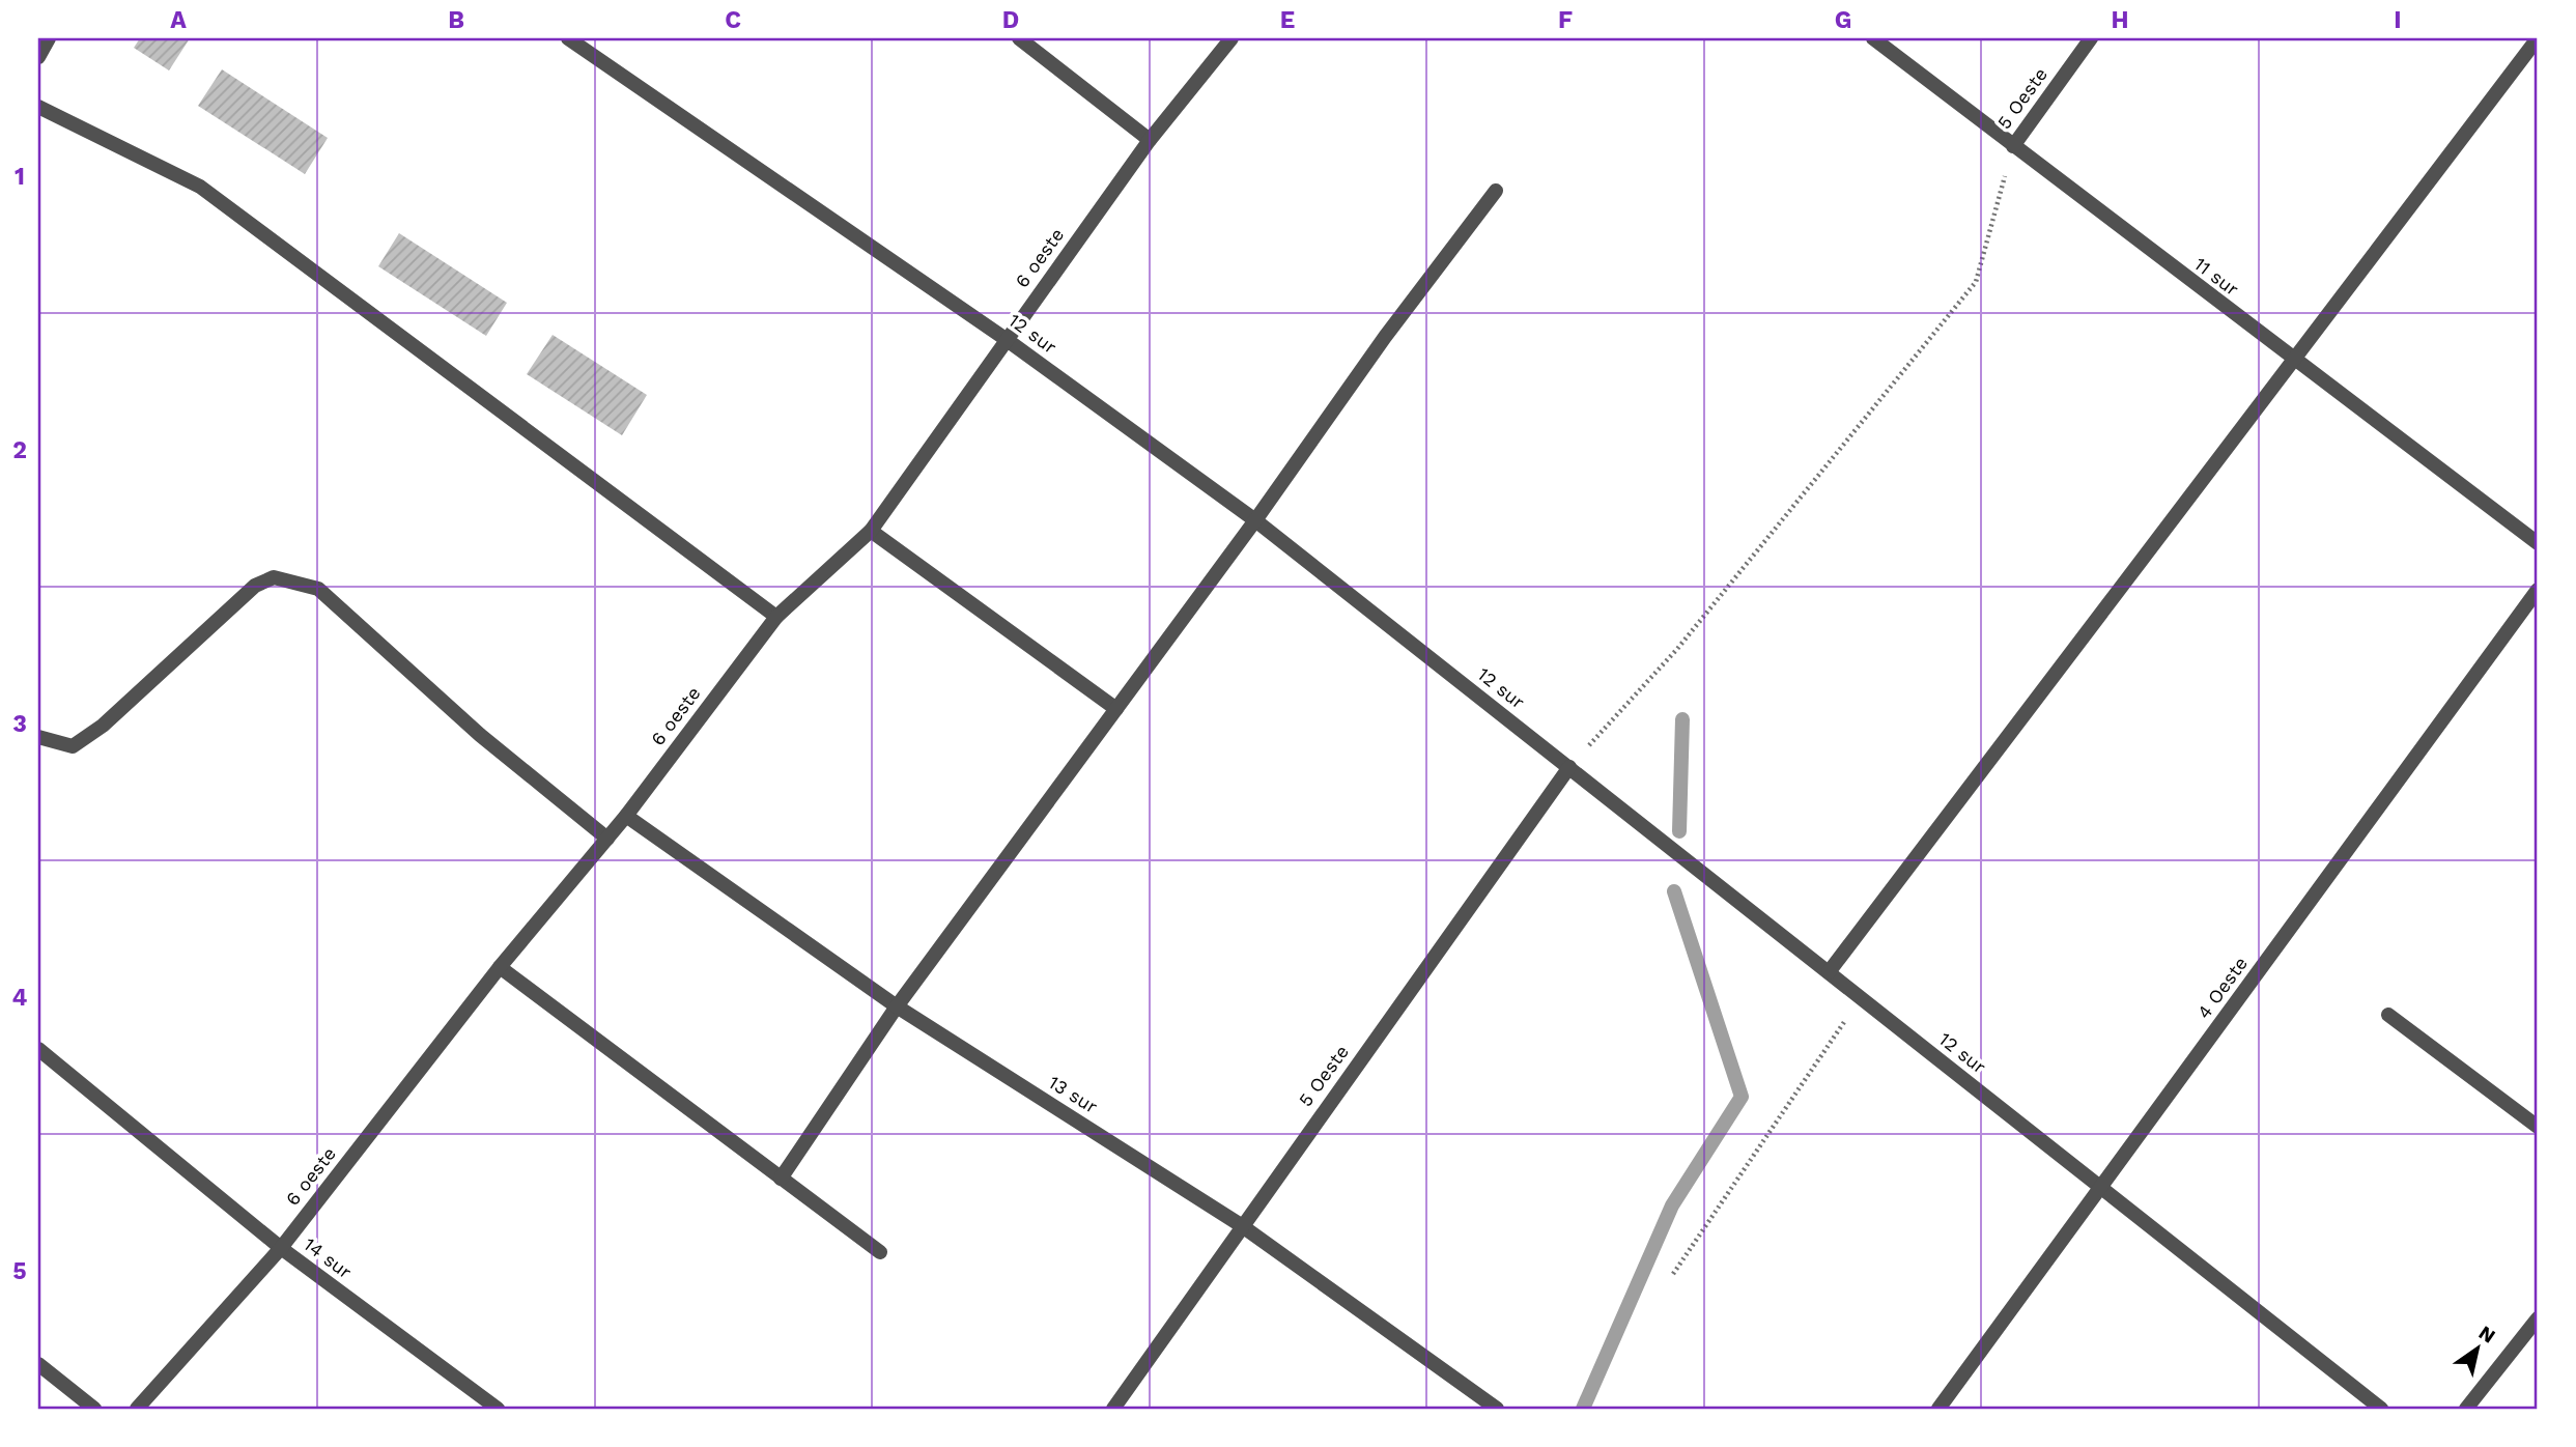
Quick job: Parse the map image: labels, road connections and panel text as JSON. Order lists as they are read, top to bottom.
{
  "streets": {
    "street": [
      "5 Oeste",
      "6 oeste",
      "11 sur",
      "12 sur",
      "4 Oeste",
      "13 sur",
      "14 sur"
    ]
  },
  "crossings": [
    ["5 Oeste", "11 sur"],
    ["5 Oeste", "12 sur"],
    ["5 Oeste", "13 sur"],
    ["6 oeste", "12 sur"],
    ["6 oeste", "13 sur"],
    ["6 oeste", "14 sur"],
    ["12 sur", "4 Oeste"]
  ],
  "north": "top right",
  "grid": {
    "columns": [
      "A",
      "B",
      "C",
      "D",
      "E",
      "F",
      "G",
      "H",
      "I"
    ],
    "rows": [
      "1",
      "2",
      "3",
      "4",
      "5"
    ]
  }
}
